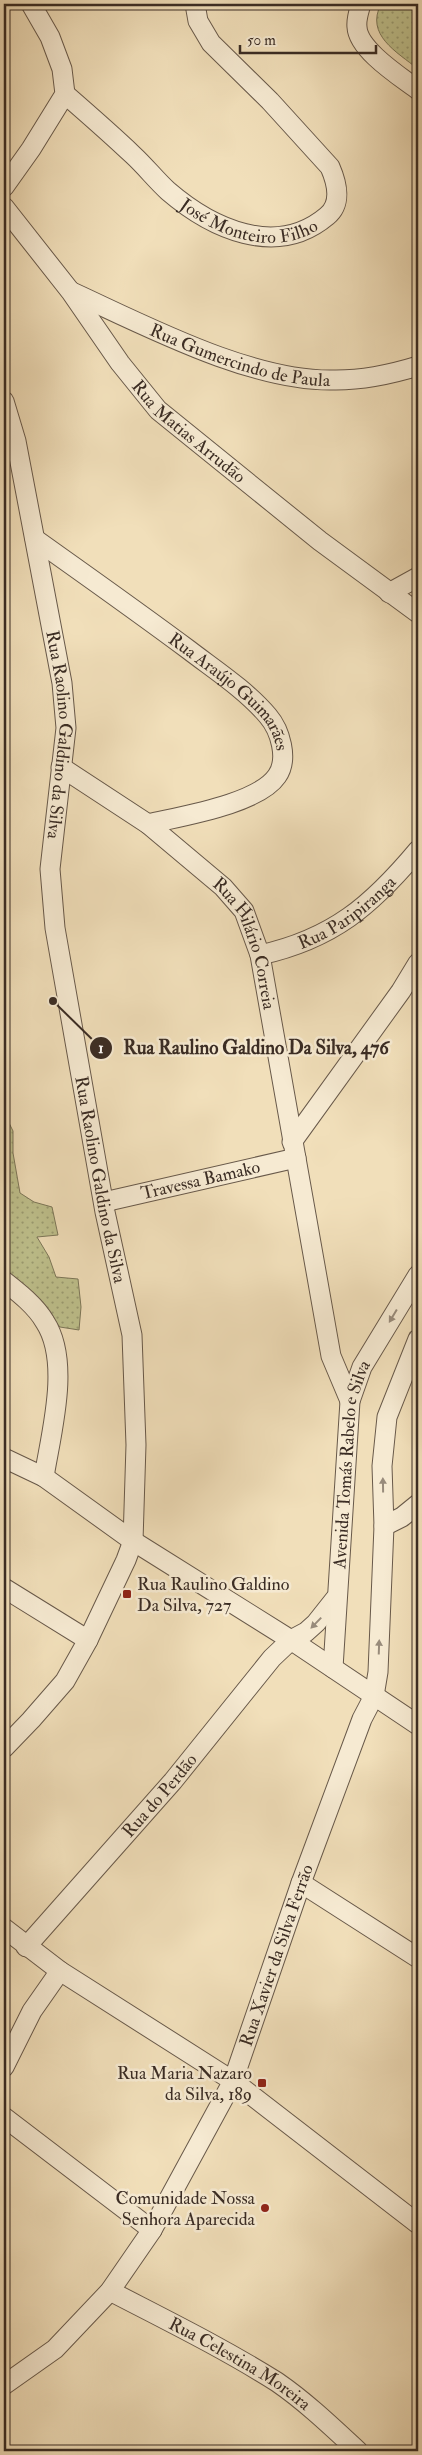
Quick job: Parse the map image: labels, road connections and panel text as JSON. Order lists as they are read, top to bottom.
{
  "streets": {
    "street": [
      "José Monteiro Filho",
      "Rua Gumercindo de Paula",
      "Rua Matias Arrudão",
      "Rua Araújo Guimarães",
      "Rua Raolino Galdino da Silva",
      "Rua Paripiranga",
      "Rua Hilário Correia",
      "Travessa Bamako",
      "Avenida Tomás Rabelo e Silva",
      "Rua do Perdão",
      "Rua Xavier da Silva Ferrão",
      "Rua Celestina Moreira"
    ]
  },
  "crossings": [
    ["Rua Gumercindo de Paula", "Rua Matias Arrudão"],
    ["Rua Araújo Guimarães", "Rua Raolino Galdino da Silva"],
    ["Rua Araújo Guimarães", "Rua Hilário Correia"],
    ["Rua Raolino Galdino da Silva", "Rua Hilário Correia"],
    ["Rua Raolino Galdino da Silva", "Travessa Bamako"],
    ["Rua Paripiranga", "Rua Hilário Correia"],
    ["Rua Hilário Correia", "Travessa Bamako"],
    ["Rua Hilário Correia", "Avenida Tomás Rabelo e Silva"],
    ["Avenida Tomás Rabelo e Silva", "Rua do Perdão"],
    ["Avenida Tomás Rabelo e Silva", "Rua Xavier da Silva Ferrão"],
    ["Rua Xavier da Silva Ferrão", "Rua Celestina Moreira"]
  ],
  "places": {
    "other": ["Rua Raulino Galdino Da Silva, 476", "Comunidade Nossa Senhora Aparecida"],
    "transit": ["Rua Raulino Galdino Da Silva, 727", "Rua Maria Nazaro da Silva, 189"]
  },
  "scale_bar": "50 m"
}
